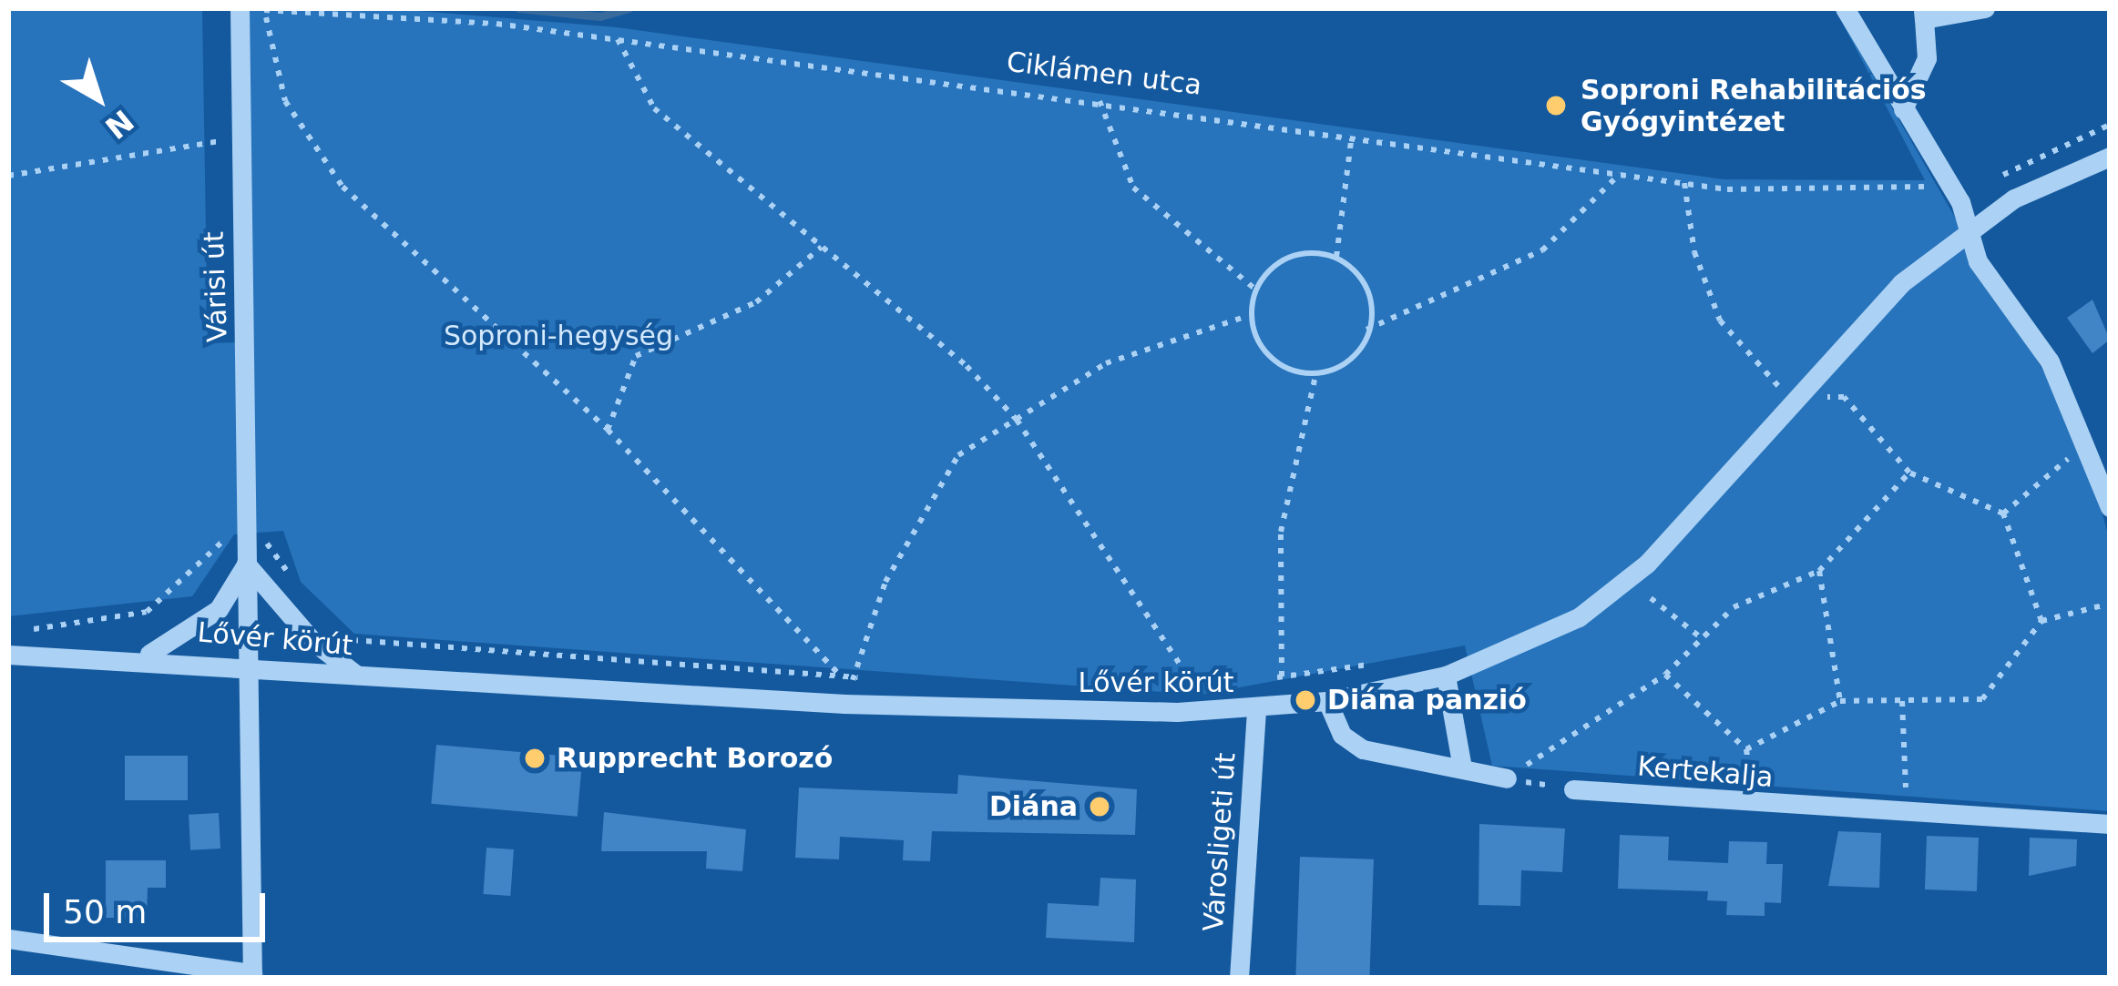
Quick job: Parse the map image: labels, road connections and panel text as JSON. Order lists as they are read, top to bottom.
{
  "streets": {
    "street": [
      "Várisi út",
      "Lővér körút",
      "Kertekalja",
      "Városligeti út"
    ],
    "path": ["Ciklámen utca"]
  },
  "crossings": [
    ["Várisi út", "Lővér körút"],
    ["Lővér körút", "Városligeti út"]
  ],
  "parks": ["Soproni-hegység"],
  "places": [
    "Soproni Rehabilitációs Gyógyintézet",
    "Diána panzió",
    "Rupprecht Borozó",
    "Diána"
  ],
  "scale_bar": "50 m",
  "north": "bottom right"
}
